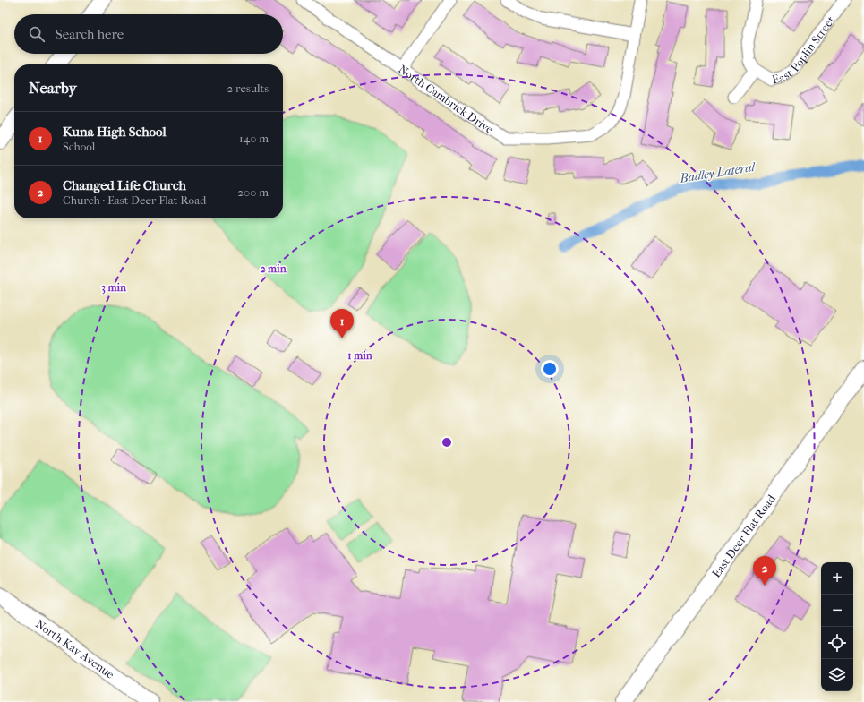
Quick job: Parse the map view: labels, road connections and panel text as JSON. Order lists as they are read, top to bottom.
{
  "streets": {
    "main road": ["East Deer Flat Road", "North Kay Avenue"],
    "street": ["East Poplin Street", "North Cambrick Drive"]
  },
  "water": ["Badley Lateral"],
  "page": {
    "search": "Search here",
    "heading": ["Nearby", "2 results"],
    "list": [
      {
        "mark": "1",
        "name": "Kuna High School",
        "note": "School",
        "value": "140 m"
      },
      {
        "mark": "2",
        "name": "Changed Life Church",
        "note": "Church · East Deer Flat Road",
        "value": "200 m"
      }
    ],
    "pins": ["1", "2"],
    "map_buttons": ["+", "−"]
  },
  "rings": ["2 min", "3 min", "1 min"]
}
